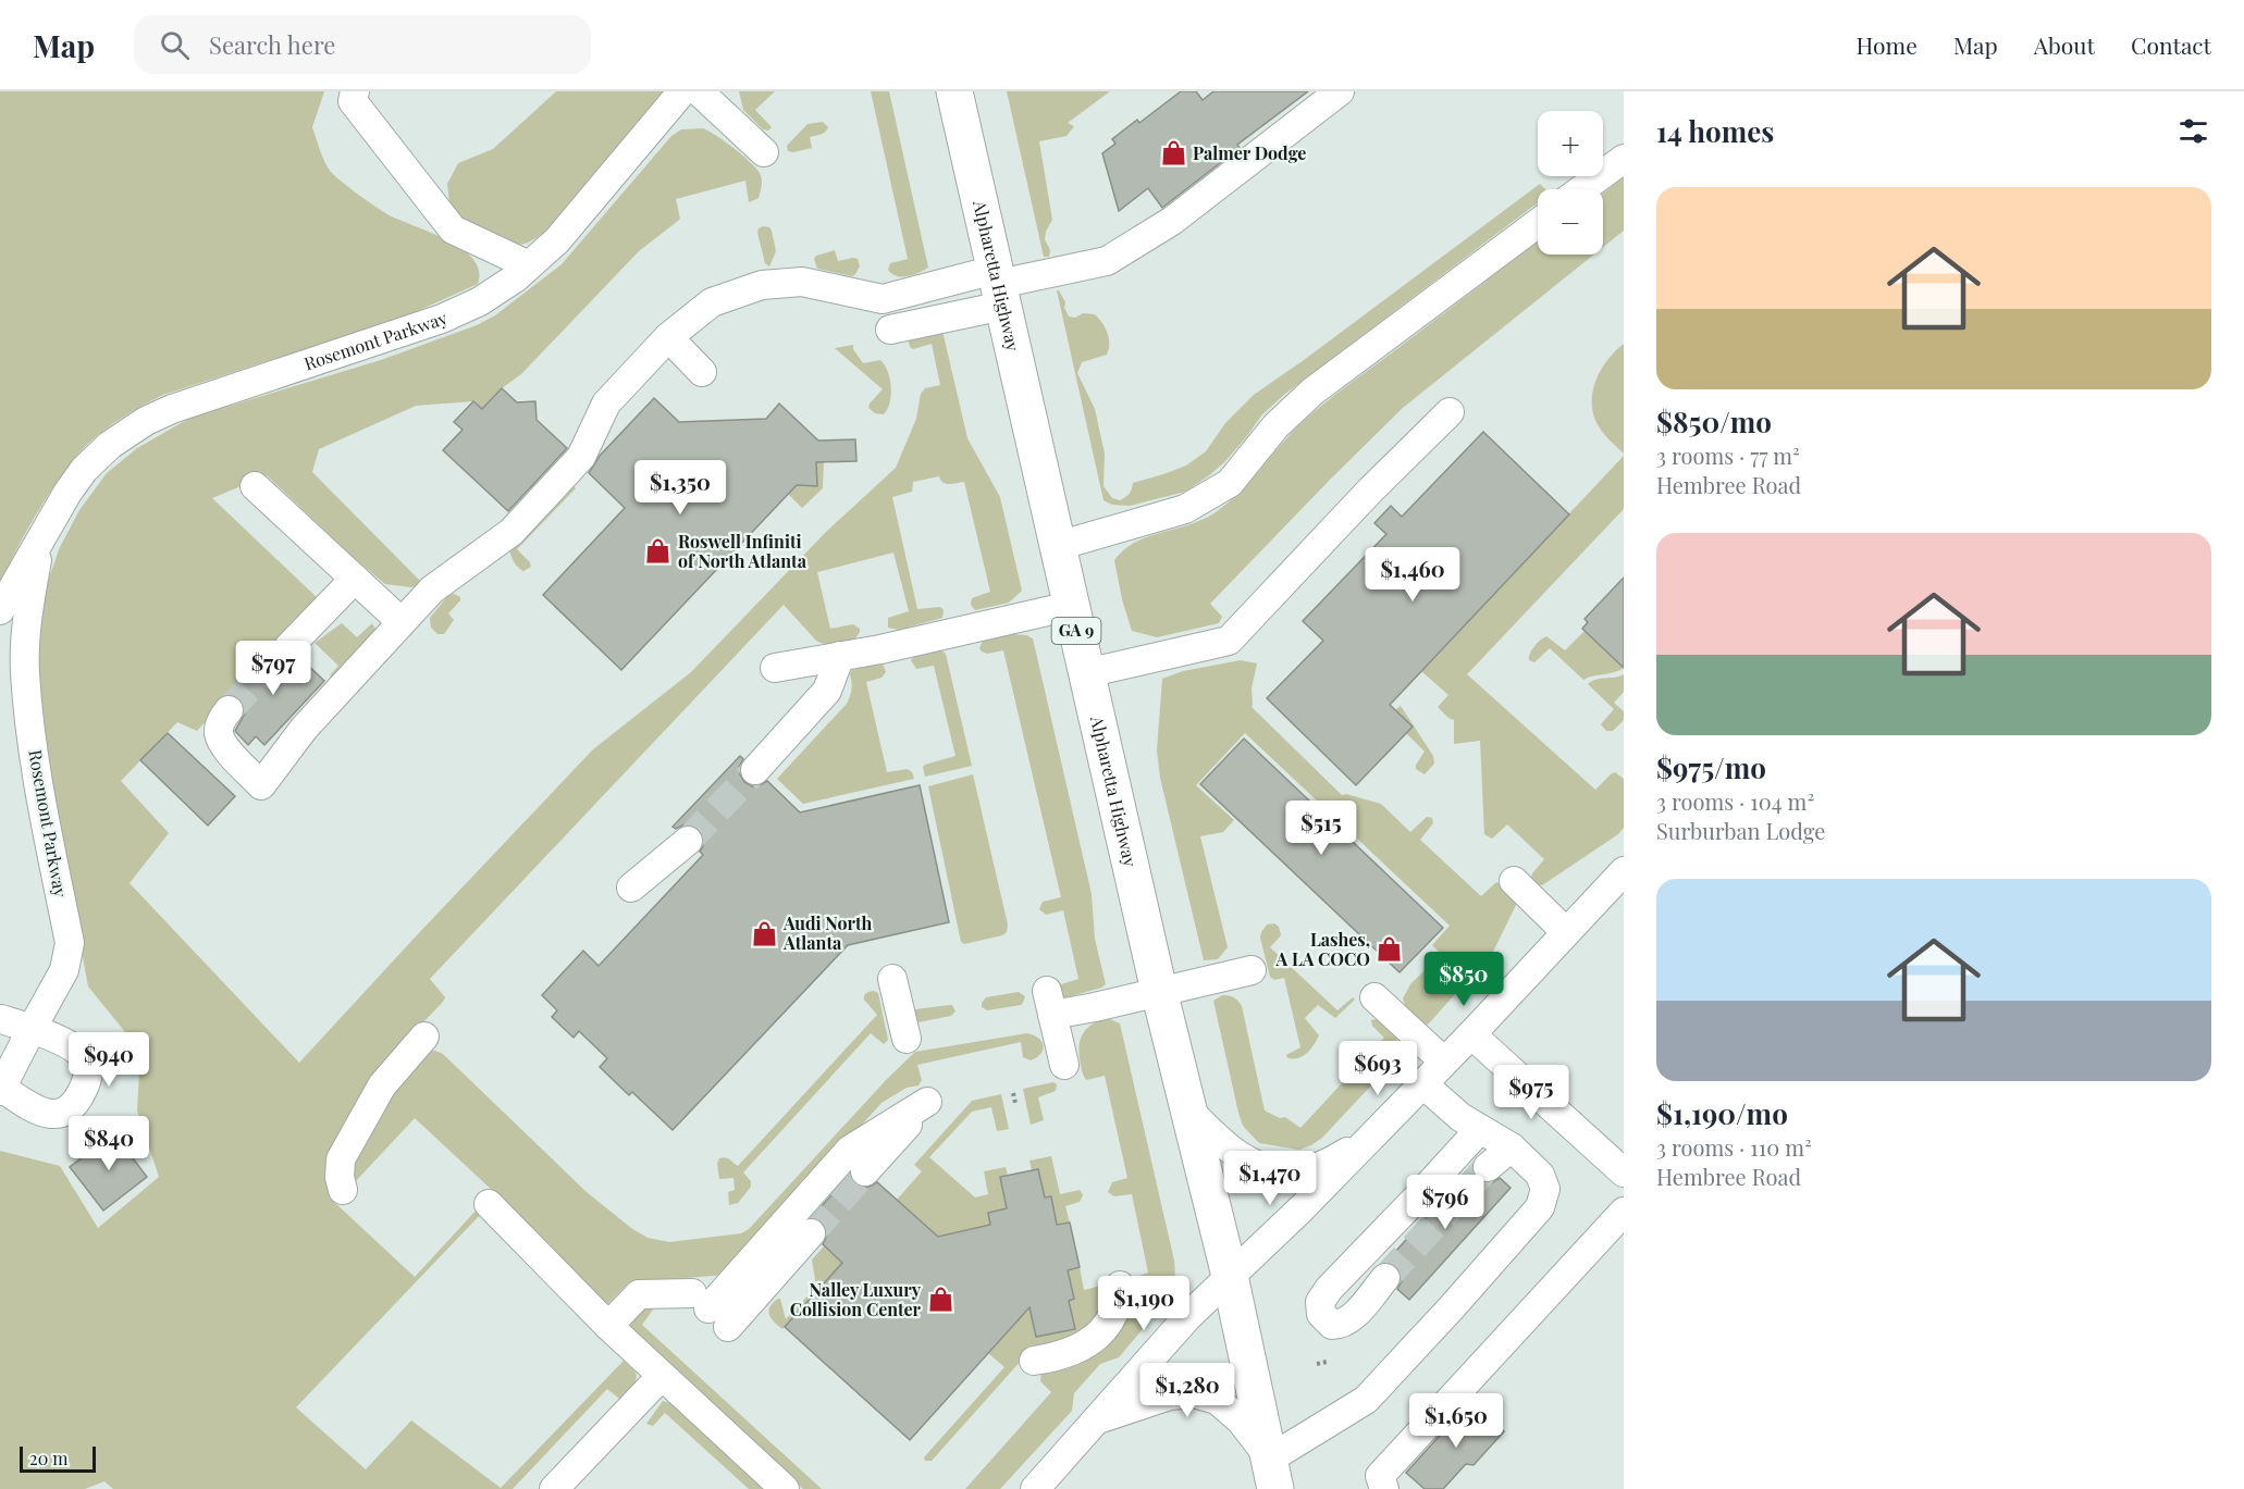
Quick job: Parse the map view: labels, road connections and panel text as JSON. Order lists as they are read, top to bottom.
{
  "streets": {
    "highway": ["Alpharetta Highway", "GA 9"],
    "street": ["Rosemont Parkway"]
  },
  "places": {
    "shop": [
      "Palmer Dodge",
      "Roswell Infiniti of North Atlanta",
      "Audi North Atlanta",
      "Lashes, A LA COCO",
      "Nalley Luxury Collision Center"
    ]
  },
  "scale_bar": "20 m",
  "page": {
    "header": "Map",
    "search": "Search here",
    "nav": [
      "Home",
      "Map",
      "About",
      "Contact"
    ],
    "heading": "14 homes",
    "map_buttons": ["+", "−"],
    "list": [
      {
        "name": "$850/mo",
        "note": "3 rooms · 77 m² · Hembree Road"
      },
      {
        "name": "$975/mo",
        "note": "3 rooms · 104 m² · Surburban Lodge"
      },
      {
        "name": "$1,190/mo",
        "note": "3 rooms · 110 m² · Hembree Road"
      }
    ],
    "price": [
      "$1,350",
      "$1,460",
      "$797",
      "$515",
      "$850",
      "$940",
      "$693",
      "$975",
      "$840",
      "$1,470",
      "$796",
      "$1,190",
      "$1,280",
      "$1,650"
    ],
    "scale": "20 m"
  }
}
